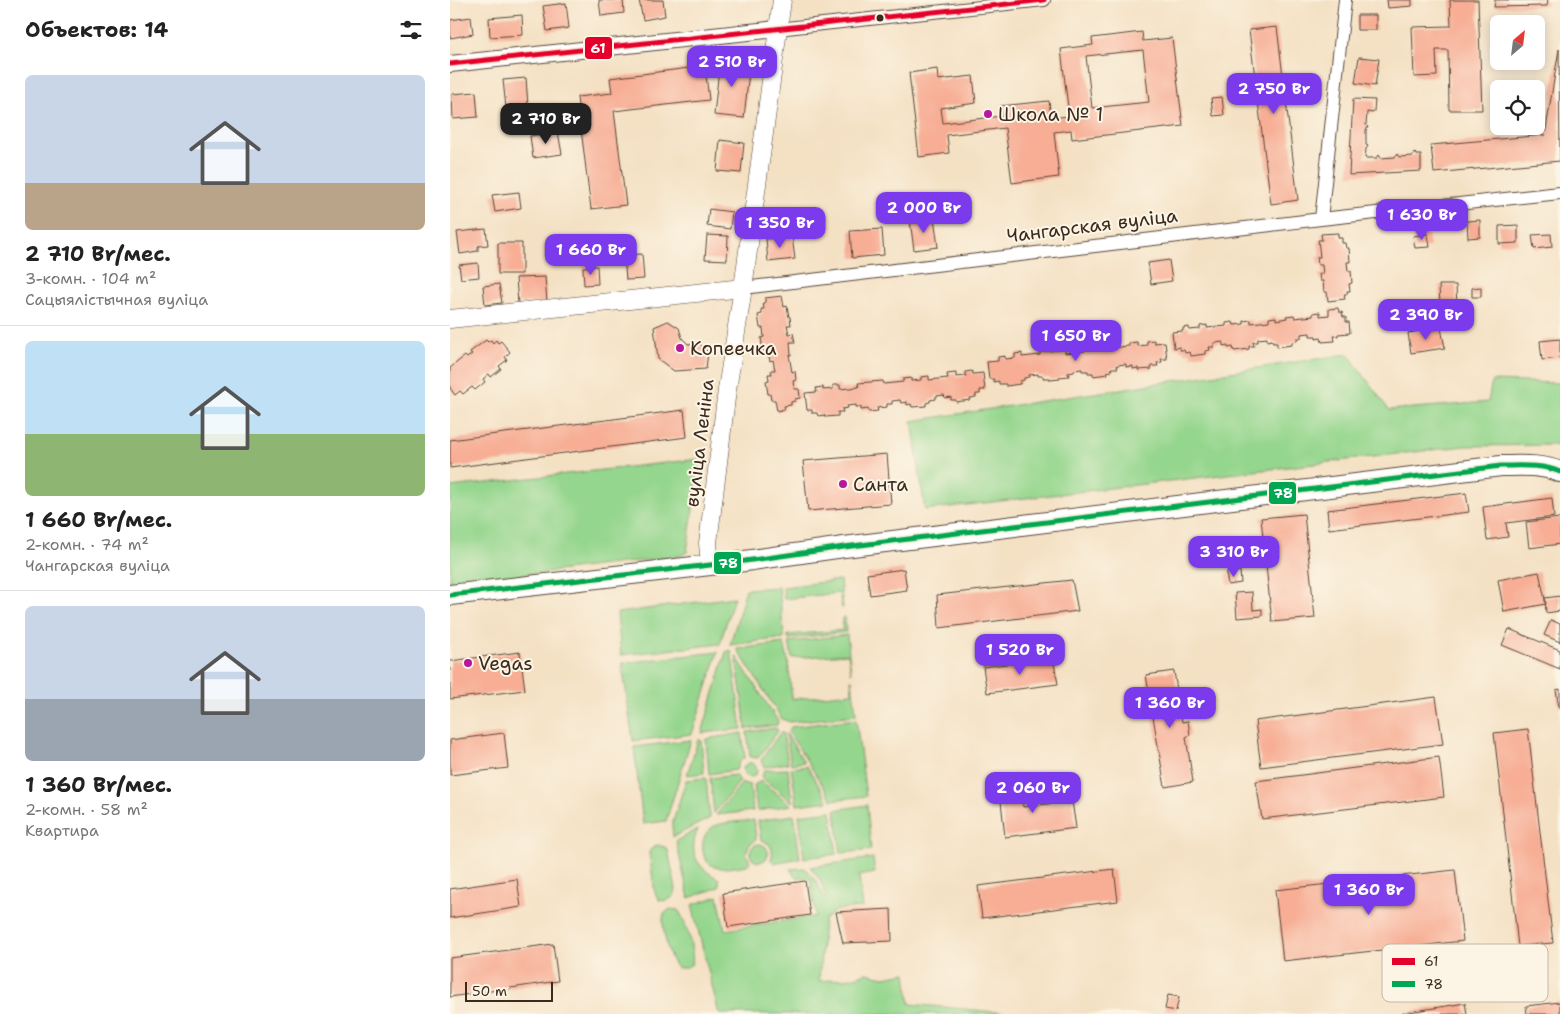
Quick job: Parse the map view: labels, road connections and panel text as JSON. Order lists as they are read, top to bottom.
{
  "streets": {
    "main road": ["Чангарская вуліца", "вуліца Леніна"]
  },
  "crossings": [
    ["Чангарская вуліца", "вуліца Леніна"]
  ],
  "places": [
    "Школа № 1",
    "Копеечка",
    "Санта",
    "Vegas"
  ],
  "lines": ["transit line 61", "transit line 78"],
  "legend": ["61", "78"],
  "scale_bar": "50 m",
  "north": "top right",
  "page": {
    "heading": "Объектов: 14",
    "price": [
      "2 510 Br",
      "2 750 Br",
      "2 710 Br",
      "2 000 Br",
      "1 630 Br",
      "1 350 Br",
      "1 660 Br",
      "2 390 Br",
      "1 650 Br",
      "3 310 Br",
      "1 520 Br",
      "1 360 Br",
      "2 060 Br",
      "1 360 Br"
    ],
    "list": [
      {
        "name": "2 710 Br/мес.",
        "note": "3-комн. · 104 m² · Сацыялістычная вуліца"
      },
      {
        "name": "1 660 Br/мес.",
        "note": "2-комн. · 74 m² · Чангарская вуліца"
      },
      {
        "name": "1 360 Br/мес.",
        "note": "2-комн. · 58 m² · Квартира"
      }
    ],
    "scale": "50 m"
  }
}
